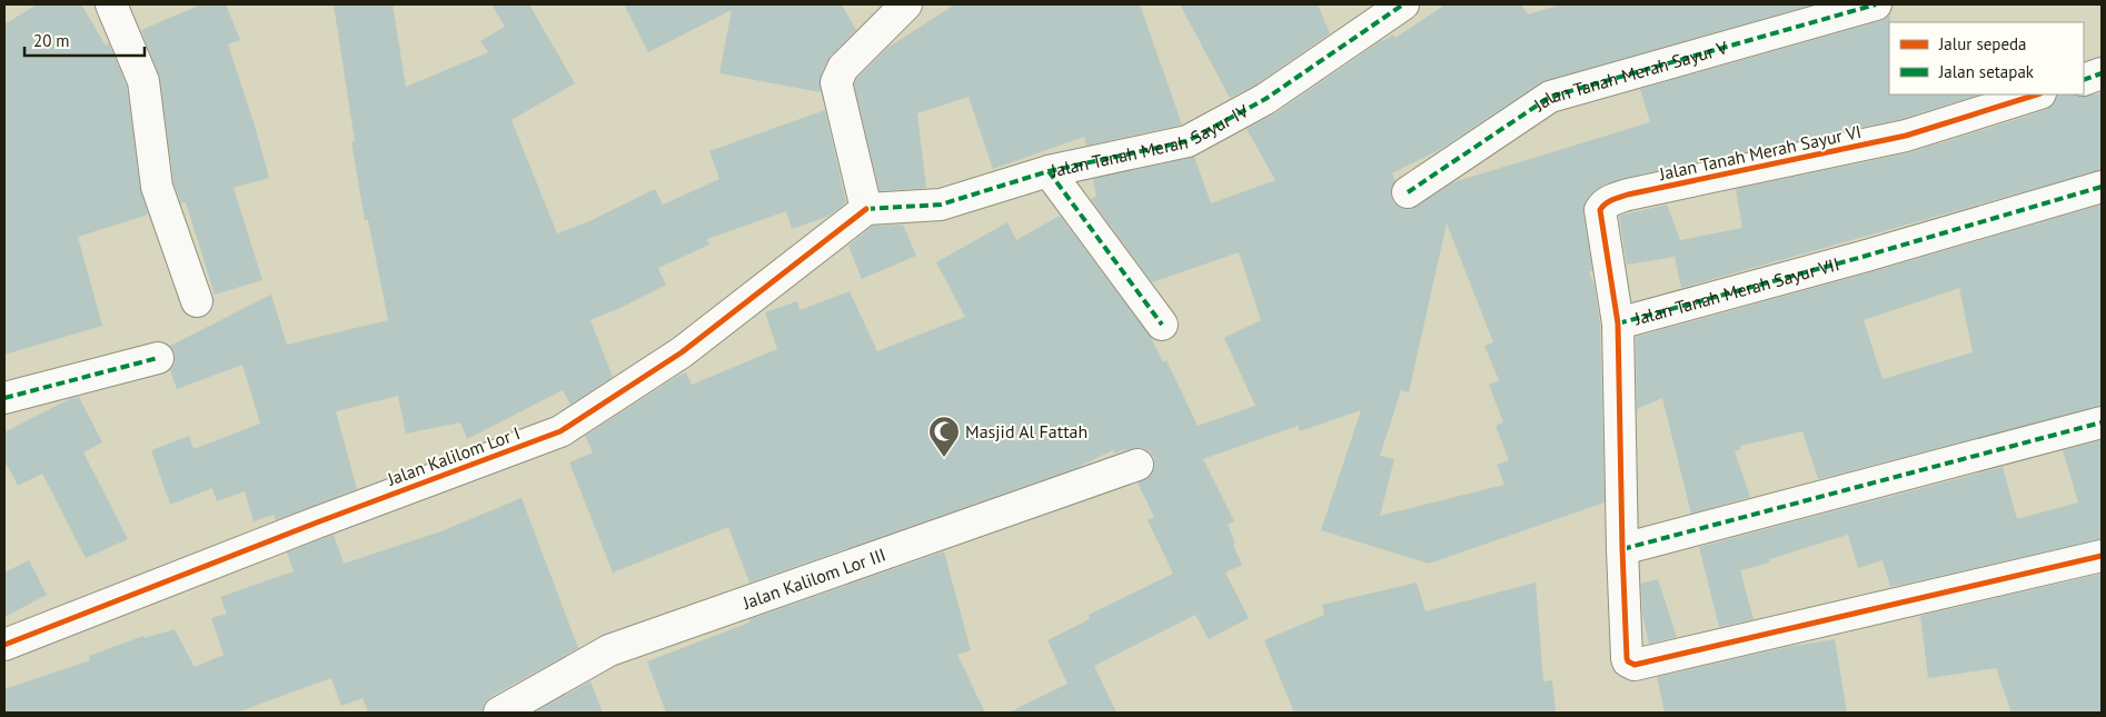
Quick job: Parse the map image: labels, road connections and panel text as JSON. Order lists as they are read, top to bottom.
{
  "streets": {
    "street": [
      "Jalan Tanah Merah Sayur V",
      "Jalan Tanah Merah Sayur IV",
      "Jalan Tanah Merah Sayur VI",
      "Jalan Tanah Merah Sayur VII",
      "Jalan Kalilom Lor I",
      "Jalan Kalilom Lor III"
    ]
  },
  "crossings": [
    ["Jalan Tanah Merah Sayur IV", "Jalan Kalilom Lor I"],
    ["Jalan Tanah Merah Sayur VI", "Jalan Tanah Merah Sayur VII"]
  ],
  "places": {
    "mosque": ["Masjid Al Fattah"]
  },
  "legend": ["Jalur sepeda", "Jalan setapak"],
  "scale_bar": "20 m"
}
